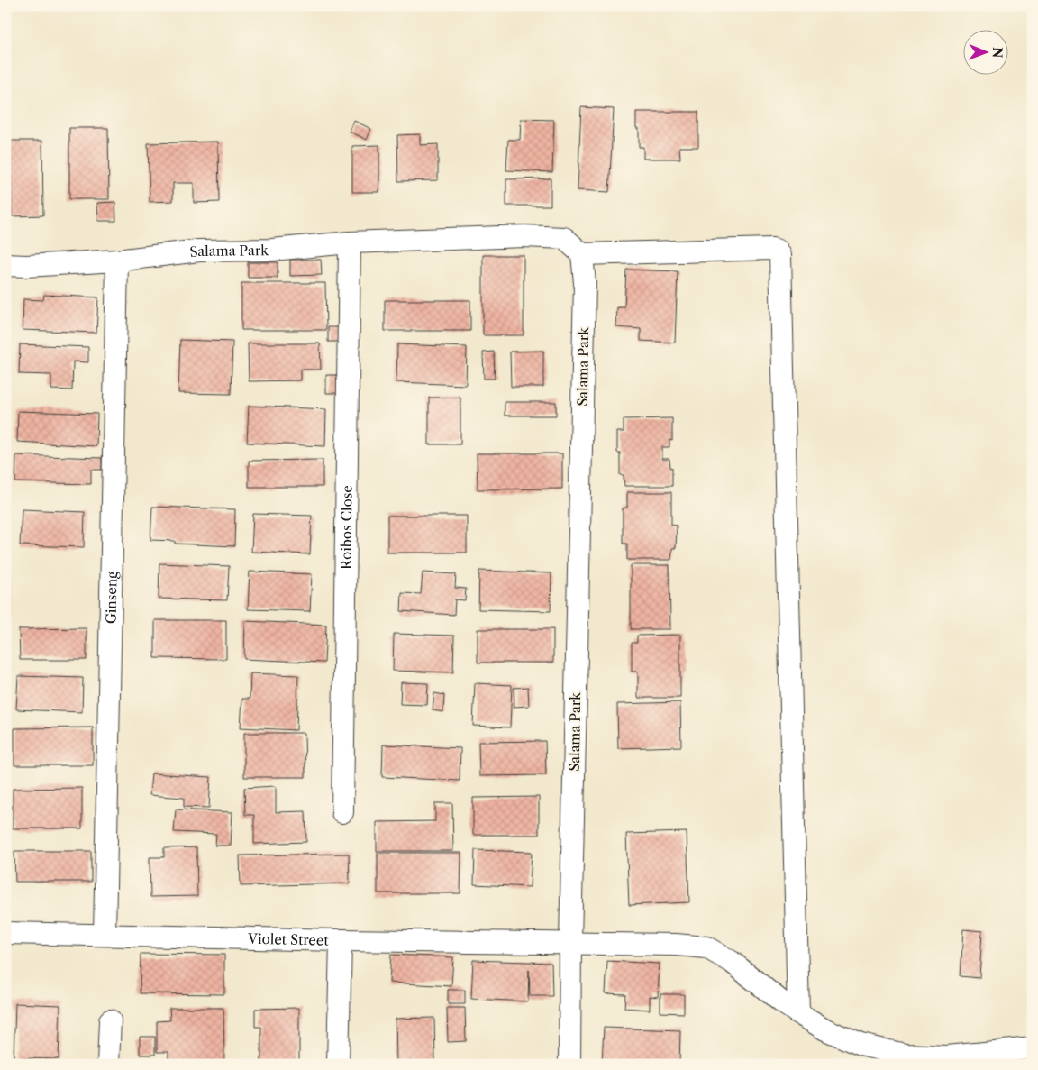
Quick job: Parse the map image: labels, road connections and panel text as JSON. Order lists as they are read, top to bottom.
{
  "streets": {
    "street": [
      "Salama Park",
      "Roibos Close",
      "Ginseng",
      "Violet Street"
    ]
  },
  "crossings": [
    ["Salama Park", "Roibos Close"],
    ["Salama Park", "Ginseng"],
    ["Salama Park", "Violet Street"],
    ["Ginseng", "Violet Street"]
  ],
  "north": "right"
}
